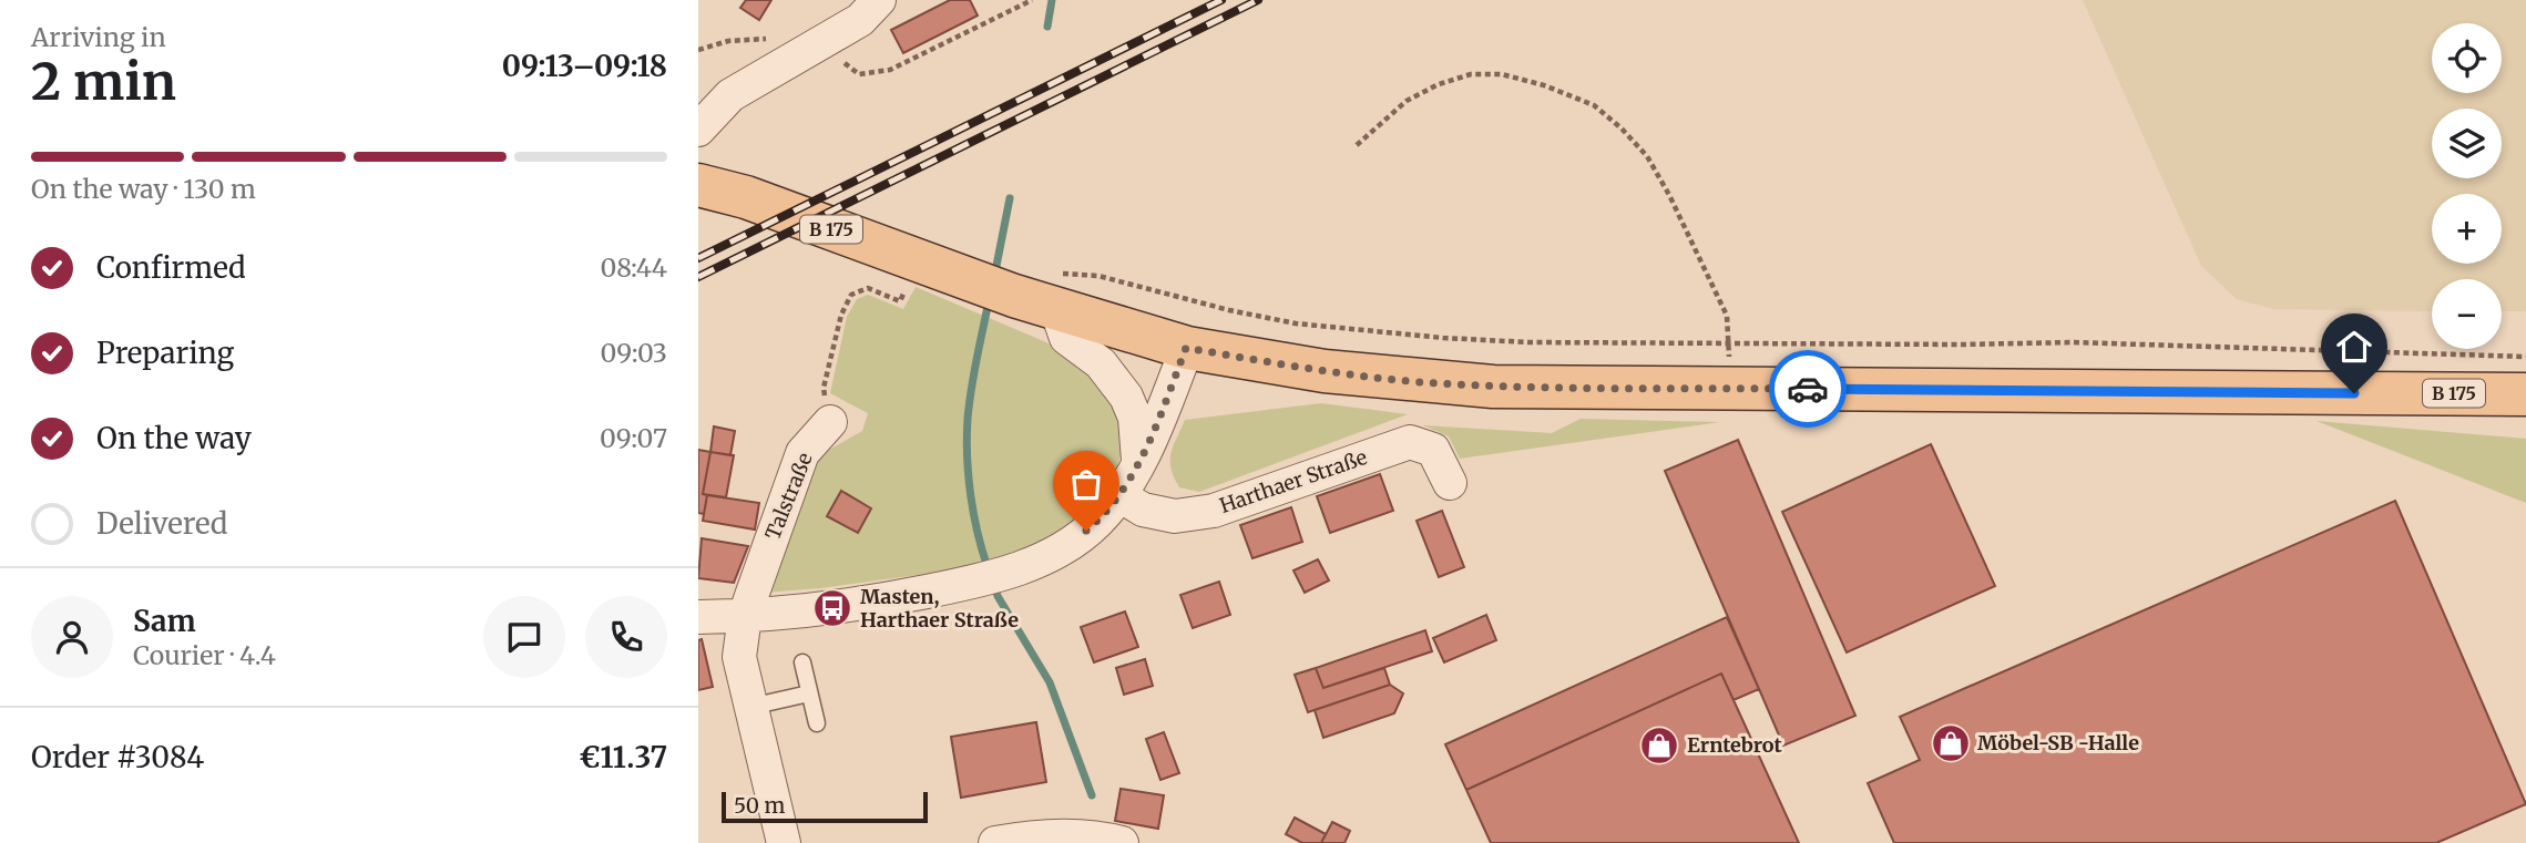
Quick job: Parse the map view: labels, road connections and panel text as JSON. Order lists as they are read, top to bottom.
{
  "streets": {
    "main road": ["B 175"],
    "street": ["Harthaer Straße", "Talstraße"]
  },
  "places": {
    "bus stop": ["Masten, Harthaer Straße"],
    "shop": ["Möbel-SB -Halle", "Erntebrot"]
  },
  "scale_bar": "50 m",
  "page": {
    "heading": ["2 min", "Arriving in", "09:13–09:18"],
    "panel": [
      "Sam",
      "Courier · 4.4",
      "Order #3084",
      "€11.37"
    ],
    "map_buttons": ["+", "−"],
    "bar": "On the way · 130 m",
    "list": [
      ["Confirmed", "08:44"],
      ["Preparing", "09:03"],
      ["On the way", "09:07"],
      "Delivered"
    ],
    "scale": "50 m"
  }
}
